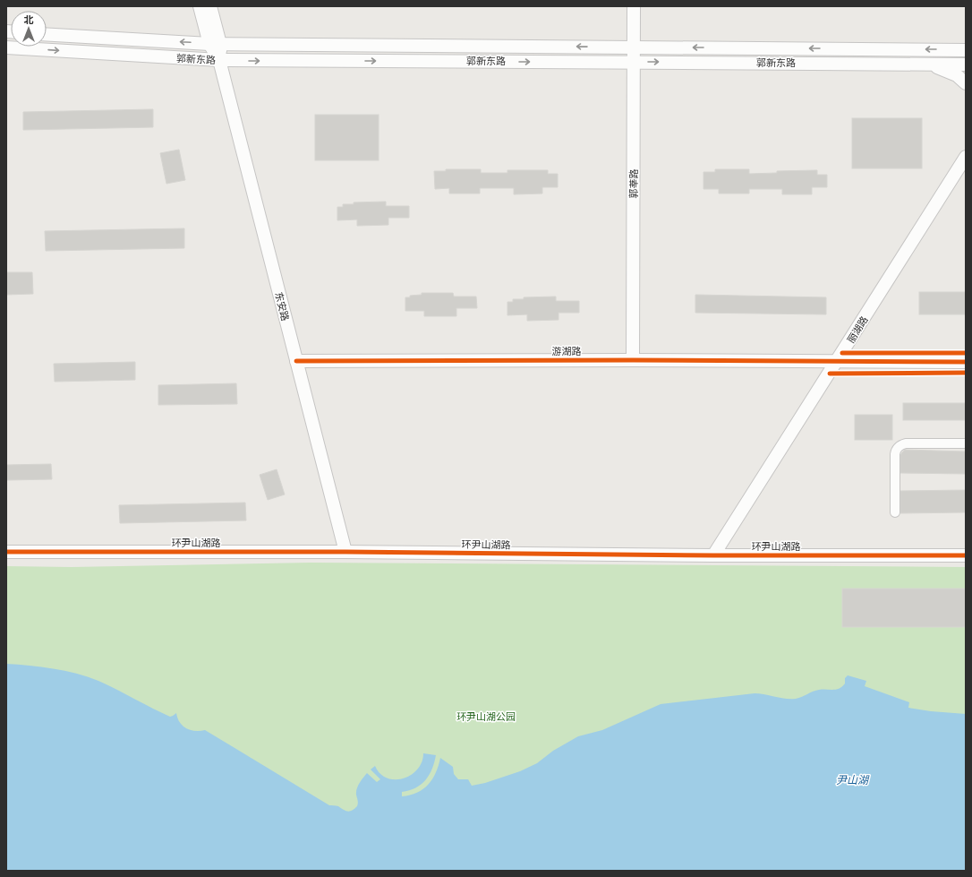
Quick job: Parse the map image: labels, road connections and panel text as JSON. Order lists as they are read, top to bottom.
{
  "streets": {
    "street": [
      "郭新东路",
      "郭莘路",
      "东安路",
      "丽湖路",
      "游湖路",
      "环尹山湖路"
    ]
  },
  "crossings": [
    ["郭新东路", "郭莘路"],
    ["郭新东路", "东安路"],
    ["郭莘路", "游湖路"],
    ["东安路", "游湖路"],
    ["东安路", "环尹山湖路"],
    ["丽湖路", "游湖路"],
    ["丽湖路", "环尹山湖路"]
  ],
  "water": ["尹山湖"],
  "parks": ["环尹山湖公园"],
  "north": "top"
}
